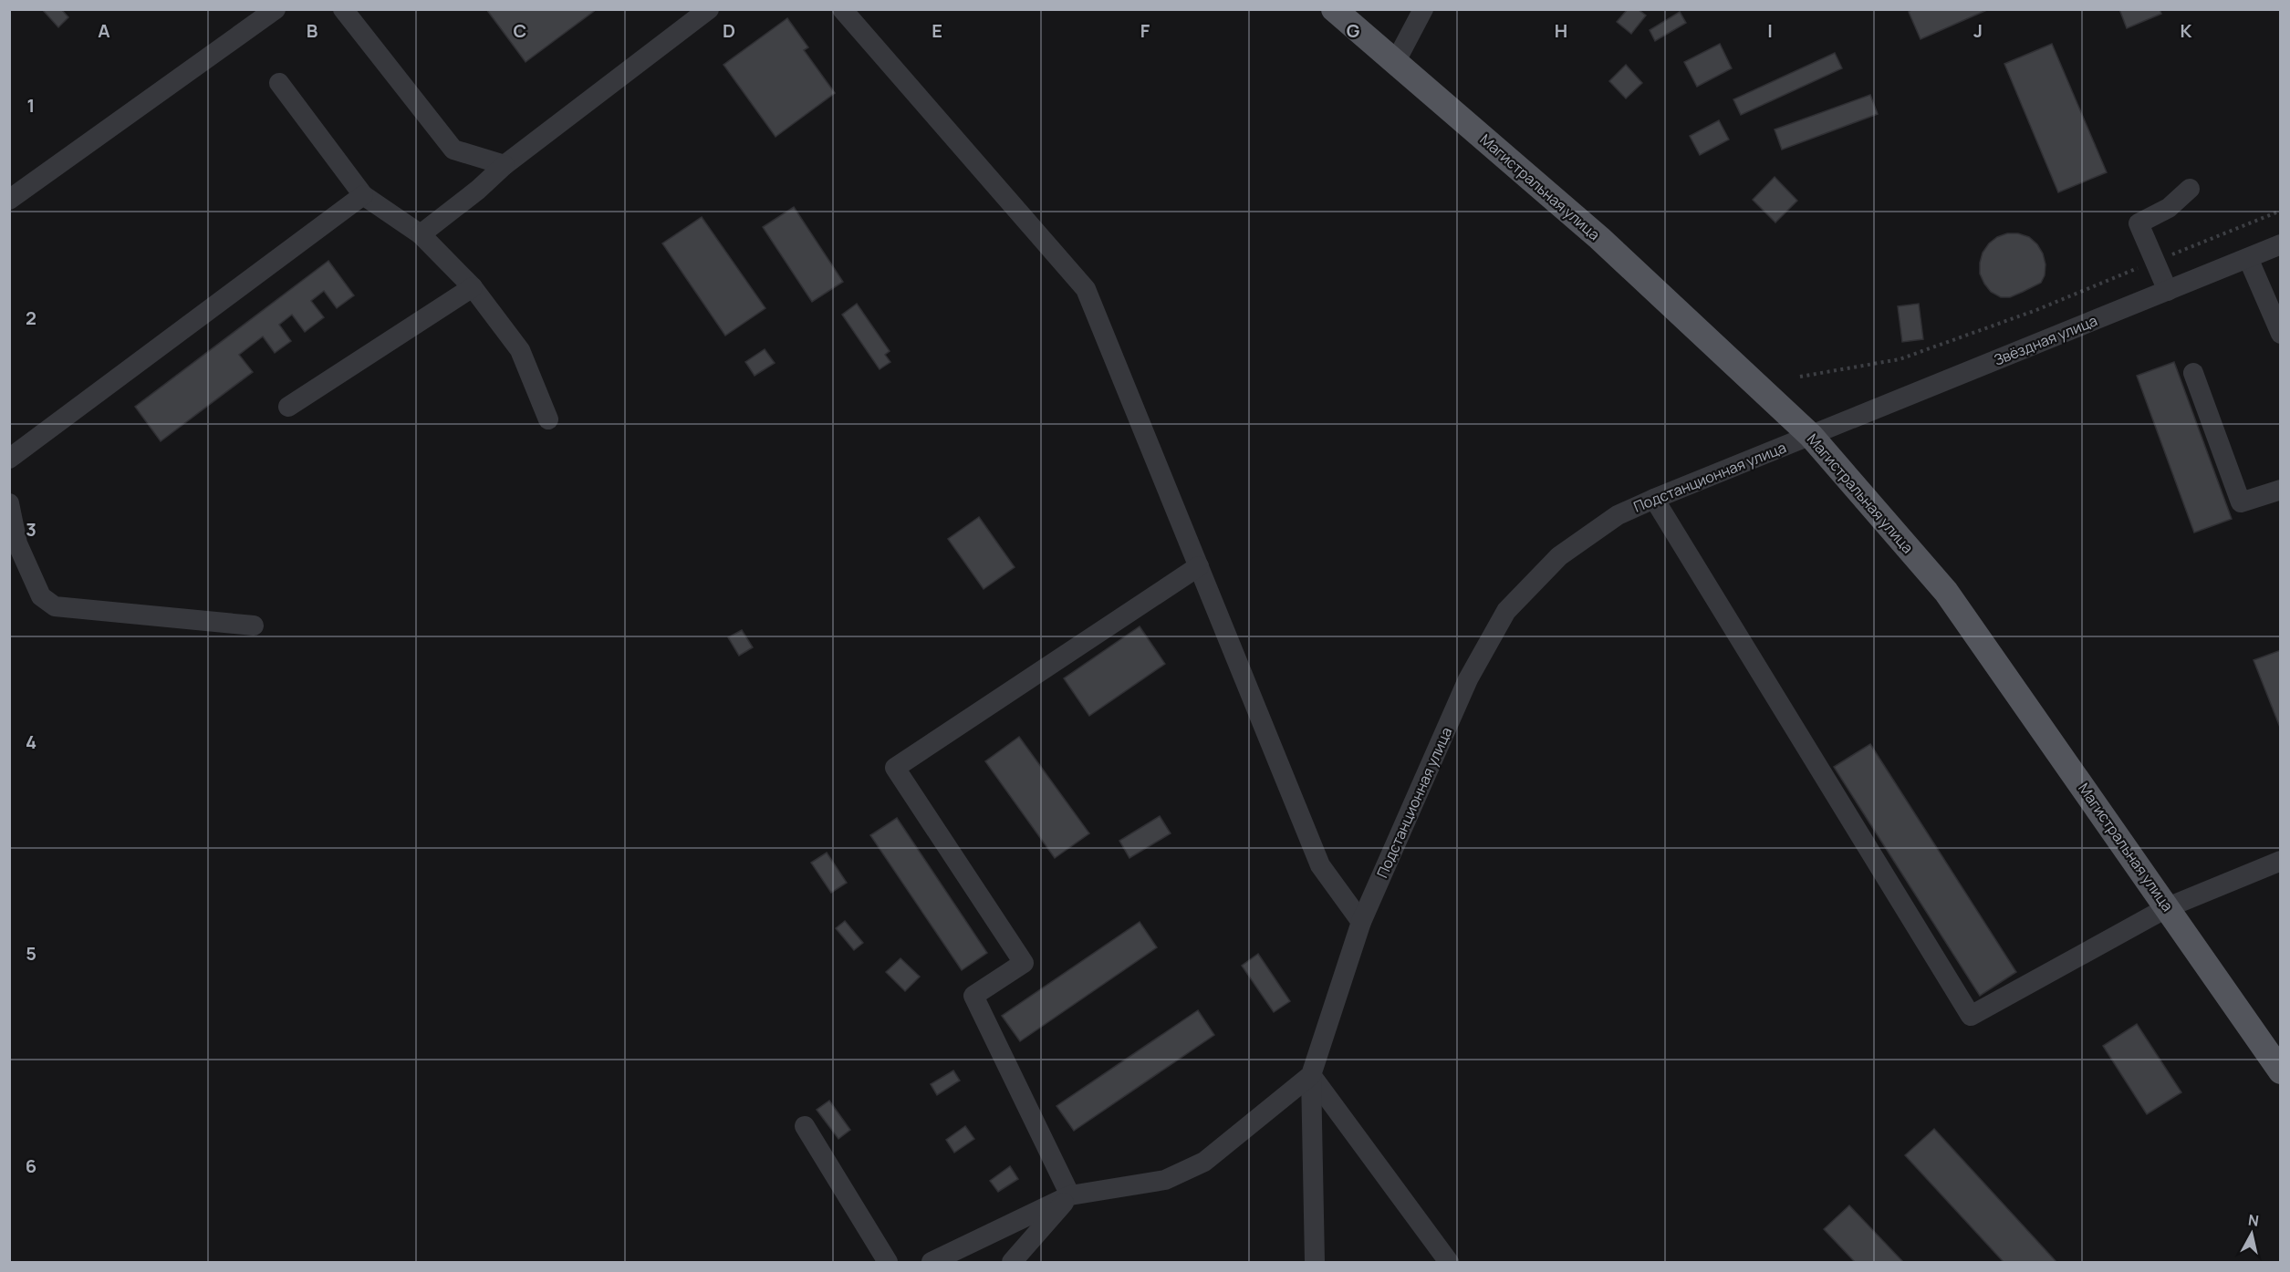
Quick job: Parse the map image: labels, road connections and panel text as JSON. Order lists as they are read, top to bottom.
{
  "streets": {
    "main road": ["Магистральная улица"],
    "street": ["Звёздная улица", "Подстанционная улица"]
  },
  "crossings": [
    ["Магистральная улица", "Звёздная улица"],
    ["Магистральная улица", "Подстанционная улица"],
    ["Звёздная улица", "Подстанционная улица"]
  ],
  "north": "top",
  "grid": {
    "columns": [
      "A",
      "B",
      "C",
      "D",
      "E",
      "F",
      "G",
      "H",
      "I",
      "J",
      "K"
    ],
    "rows": [
      "1",
      "2",
      "3",
      "4",
      "5",
      "6"
    ]
  }
}
